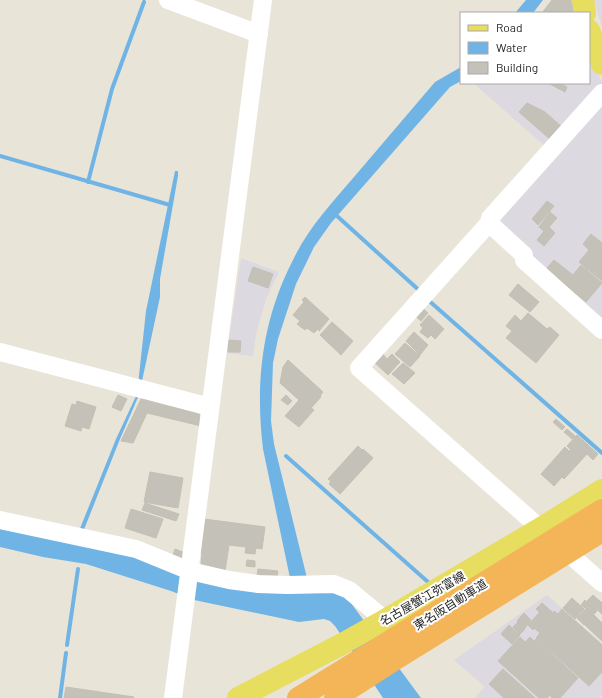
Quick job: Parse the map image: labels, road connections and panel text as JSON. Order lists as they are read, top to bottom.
{
  "streets": {
    "highway": ["東名阪自動車道"],
    "main road": ["名古屋蟹江弥富線"]
  },
  "legend": ["Road", "Water", "Building"]
}
